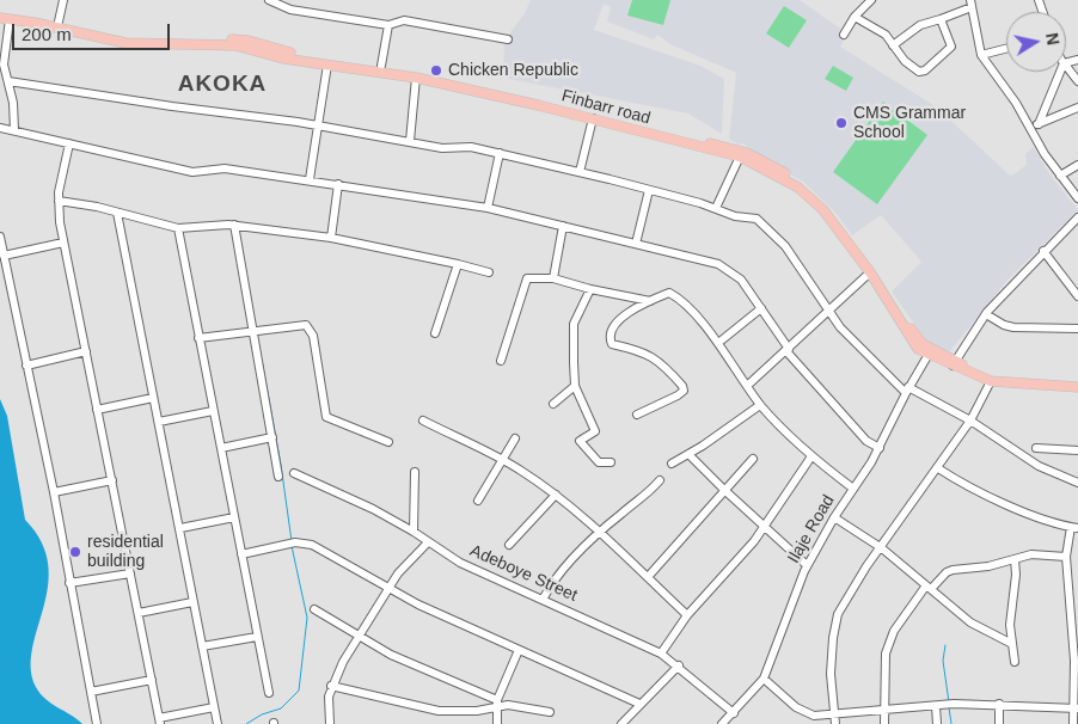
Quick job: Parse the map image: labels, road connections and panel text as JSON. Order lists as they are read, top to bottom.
{
  "streets": {
    "main road": ["Finbarr road"],
    "street": ["Ilaje Road", "Adeboye Street"]
  },
  "crossings": [
    ["Finbarr road", "Ilaje Road"],
    ["Ilaje Road", "Adeboye Street"]
  ],
  "districts": ["AKOKA"],
  "places": ["Chicken Republic", "CMS Grammar School", "residential building"],
  "scale_bar": "200 m",
  "north": "right"
}
